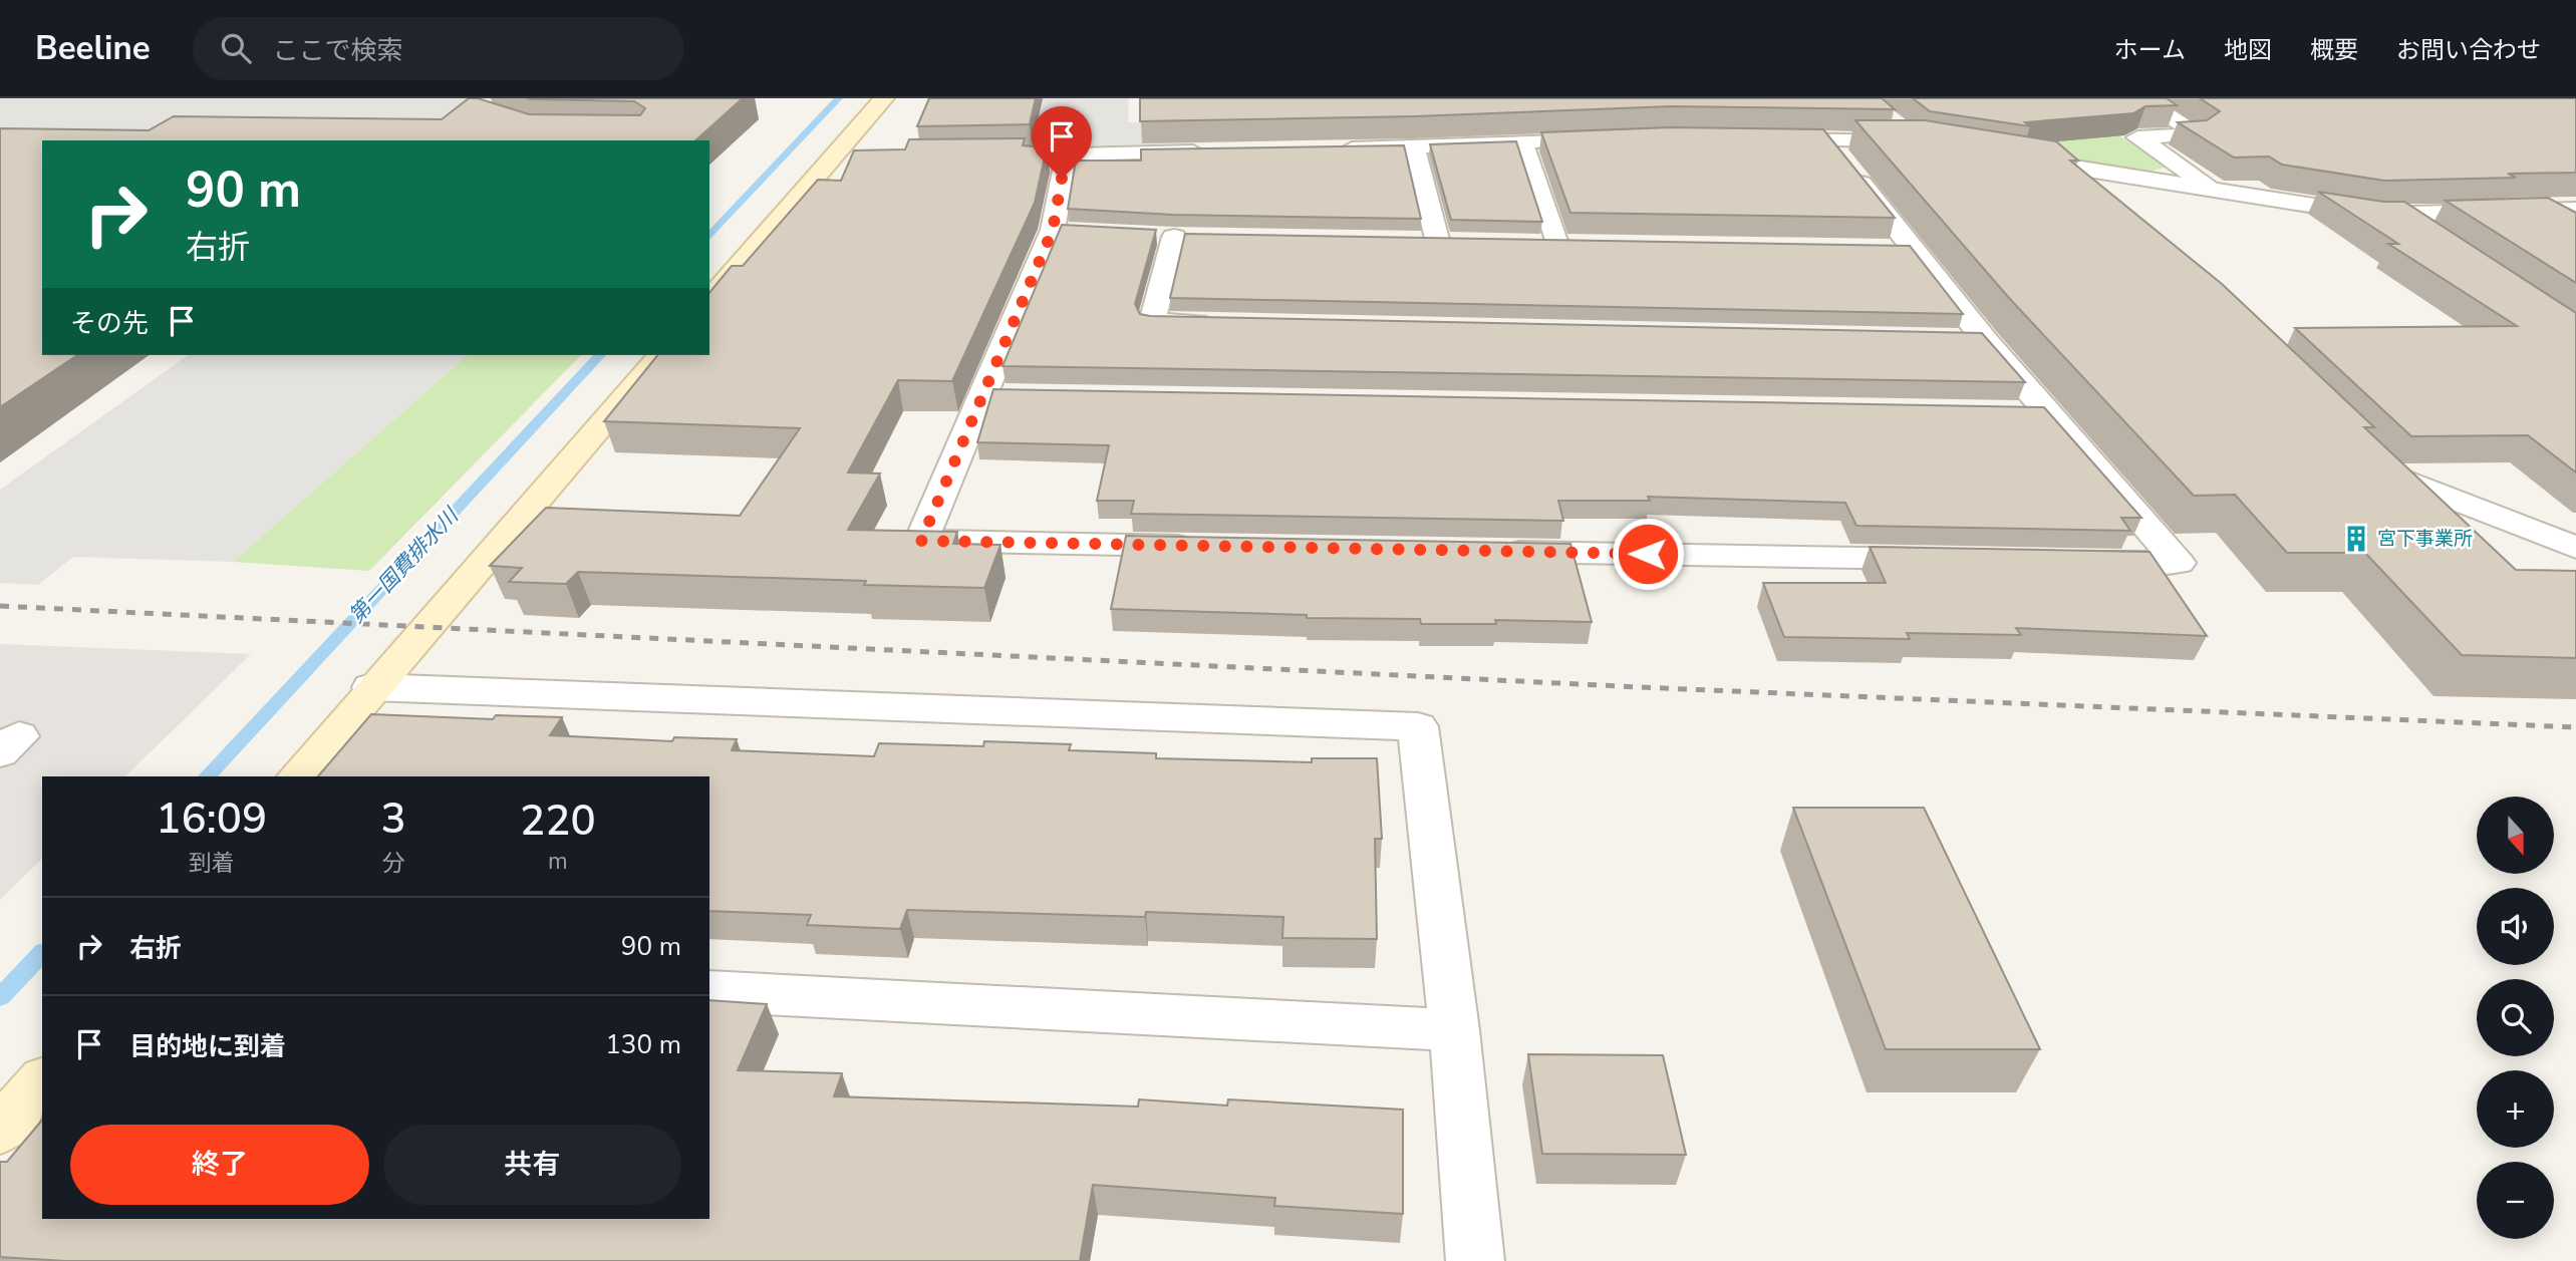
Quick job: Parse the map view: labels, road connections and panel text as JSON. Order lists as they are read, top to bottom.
{
  "water": ["第一国費排水川"],
  "places": {
    "building": ["宮下事業所"]
  },
  "north": "bottom",
  "page": {
    "header": "Beeline",
    "search": "ここで検索",
    "nav": [
      "ホーム",
      "地図",
      "概要",
      "お問い合わせ"
    ],
    "turn": ["90 m", "右折"],
    "then": "その先",
    "eta": [
      "16:09",
      "到着",
      "3",
      "分",
      "220",
      "m"
    ],
    "map_buttons": ["+", "−"],
    "list": [
      {
        "name": "右折",
        "value": "90 m"
      },
      {
        "name": "目的地に到着",
        "value": "130 m"
      }
    ],
    "buttons": ["終了", "共有"]
  }
}
